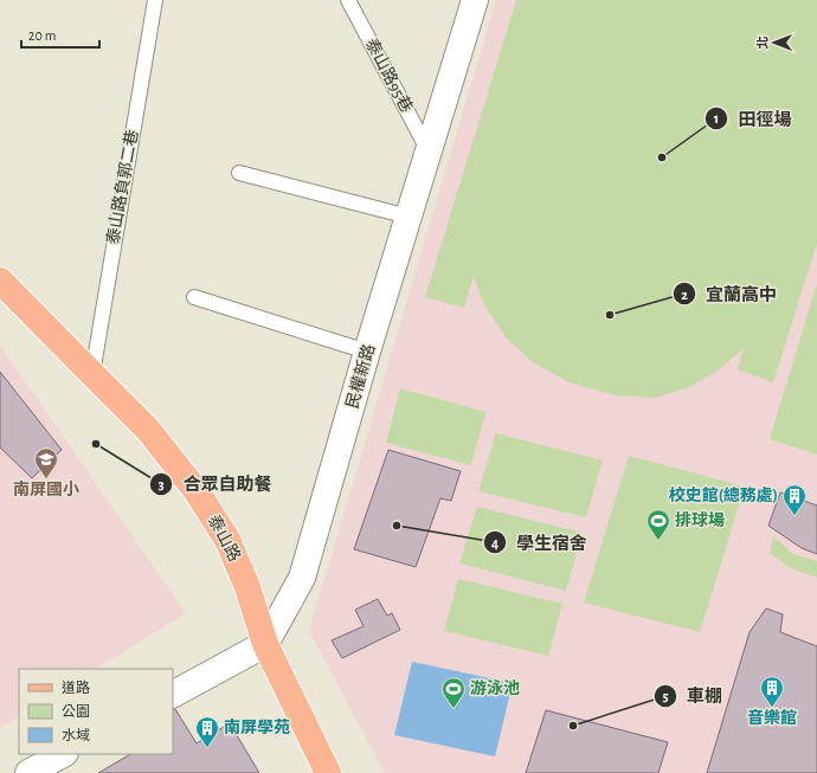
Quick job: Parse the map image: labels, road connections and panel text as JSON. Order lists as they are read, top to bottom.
{
  "streets": {
    "main road": ["泰山路"],
    "street": ["民權新路"],
    "lane": ["泰山路95巷", "泰山路負郭二巷"]
  },
  "crossings": [
    ["泰山路95巷", "民權新路"],
    ["泰山路負郭二巷", "泰山路"],
    ["民權新路", "泰山路"]
  ],
  "places": {
    "other": [
      "田徑場",
      "宜蘭高中",
      "合眾自助餐",
      "學生宿舍",
      "車棚"
    ],
    "school or university": ["南屏國小"],
    "building": ["校史館(總務處)", "音樂館", "南屏學苑"],
    "sports": ["排球場", "游泳池"]
  },
  "legend": ["道路", "公園", "水域"],
  "scale_bar": "20 m",
  "north": "left"
}
